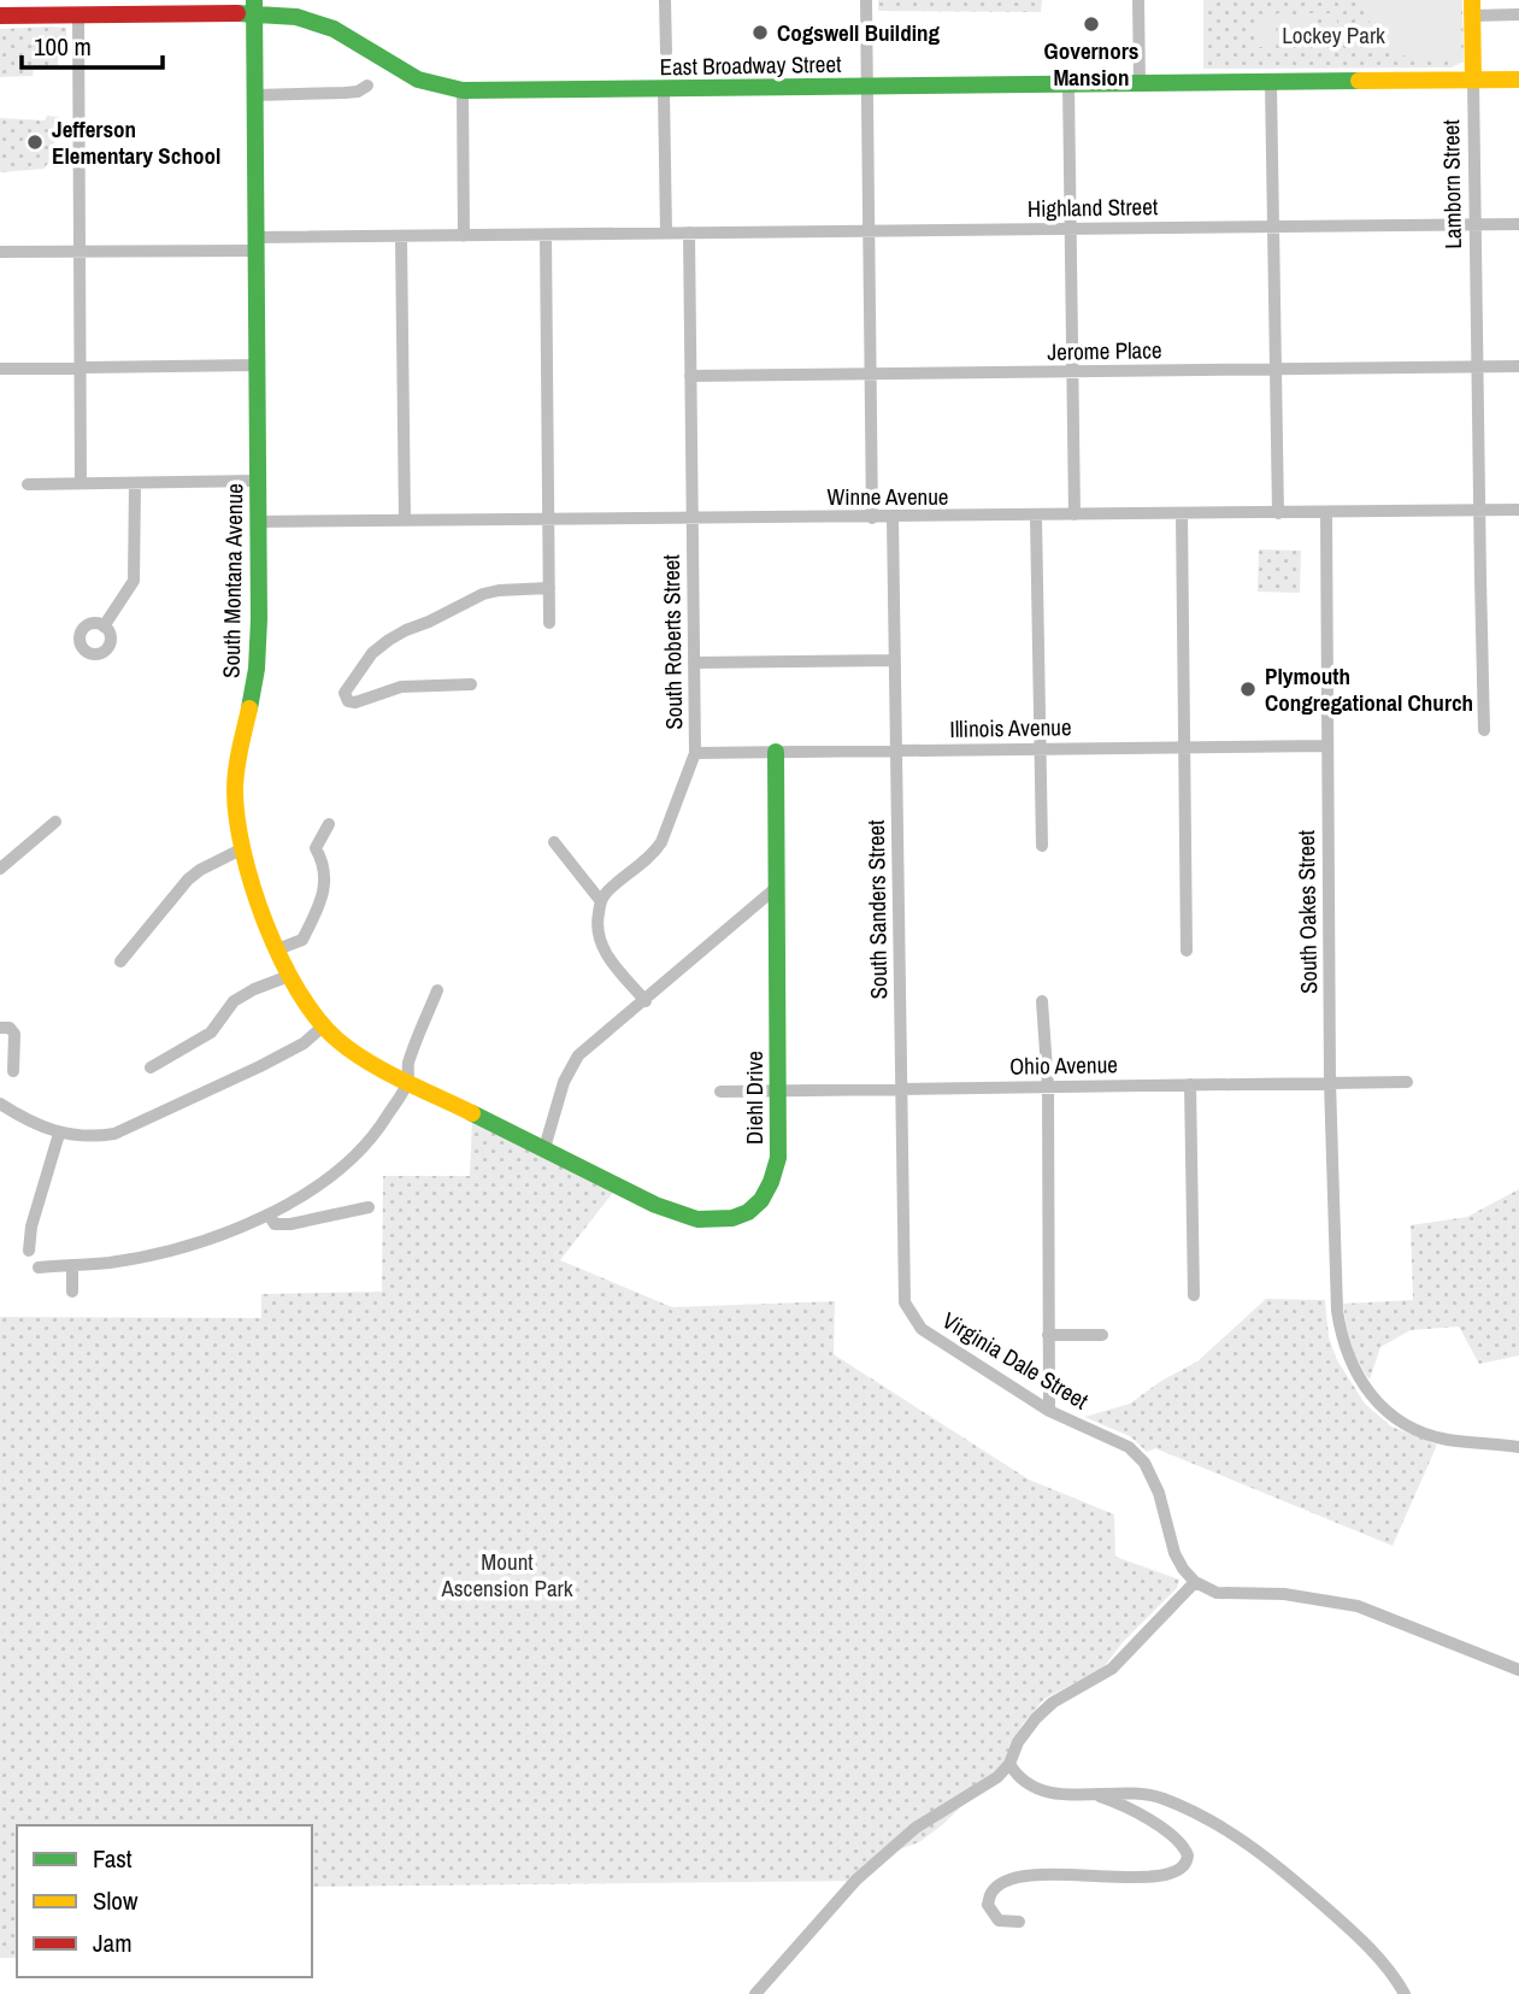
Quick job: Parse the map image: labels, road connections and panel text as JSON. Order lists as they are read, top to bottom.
{
  "streets": {
    "street": [
      "East Broadway Street",
      "Lamborn Street",
      "Highland Street",
      "Jerome Place",
      "Winne Avenue",
      "South Montana Avenue",
      "South Roberts Street",
      "Illinois Avenue",
      "South Sanders Street",
      "South Oakes Street",
      "Ohio Avenue",
      "Diehl Drive",
      "Virginia Dale Street"
    ]
  },
  "crossings": [
    ["East Broadway Street", "Lamborn Street"],
    ["East Broadway Street", "South Montana Avenue"],
    ["Lamborn Street", "Highland Street"],
    ["Lamborn Street", "Jerome Place"],
    ["Lamborn Street", "Winne Avenue"],
    ["Highland Street", "South Roberts Street"],
    ["Jerome Place", "South Roberts Street"],
    ["Winne Avenue", "South Montana Avenue"],
    ["Winne Avenue", "South Roberts Street"],
    ["Winne Avenue", "South Sanders Street"],
    ["Winne Avenue", "South Oakes Street"],
    ["South Montana Avenue", "Diehl Drive"],
    ["South Roberts Street", "Illinois Avenue"],
    ["Illinois Avenue", "South Sanders Street"],
    ["Illinois Avenue", "South Oakes Street"],
    ["Illinois Avenue", "Diehl Drive"],
    ["South Sanders Street", "Ohio Avenue"],
    ["South Sanders Street", "Virginia Dale Street"],
    ["South Oakes Street", "Ohio Avenue"],
    ["Ohio Avenue", "Diehl Drive"]
  ],
  "parks": ["Lockey Park", "Mount Ascension Park"],
  "places": [
    "Governors Mansion",
    "Cogswell Building",
    "Jefferson Elementary School",
    "Plymouth Congregational Church"
  ],
  "legend": ["Fast", "Slow", "Jam"],
  "scale_bar": "100 m"
}
